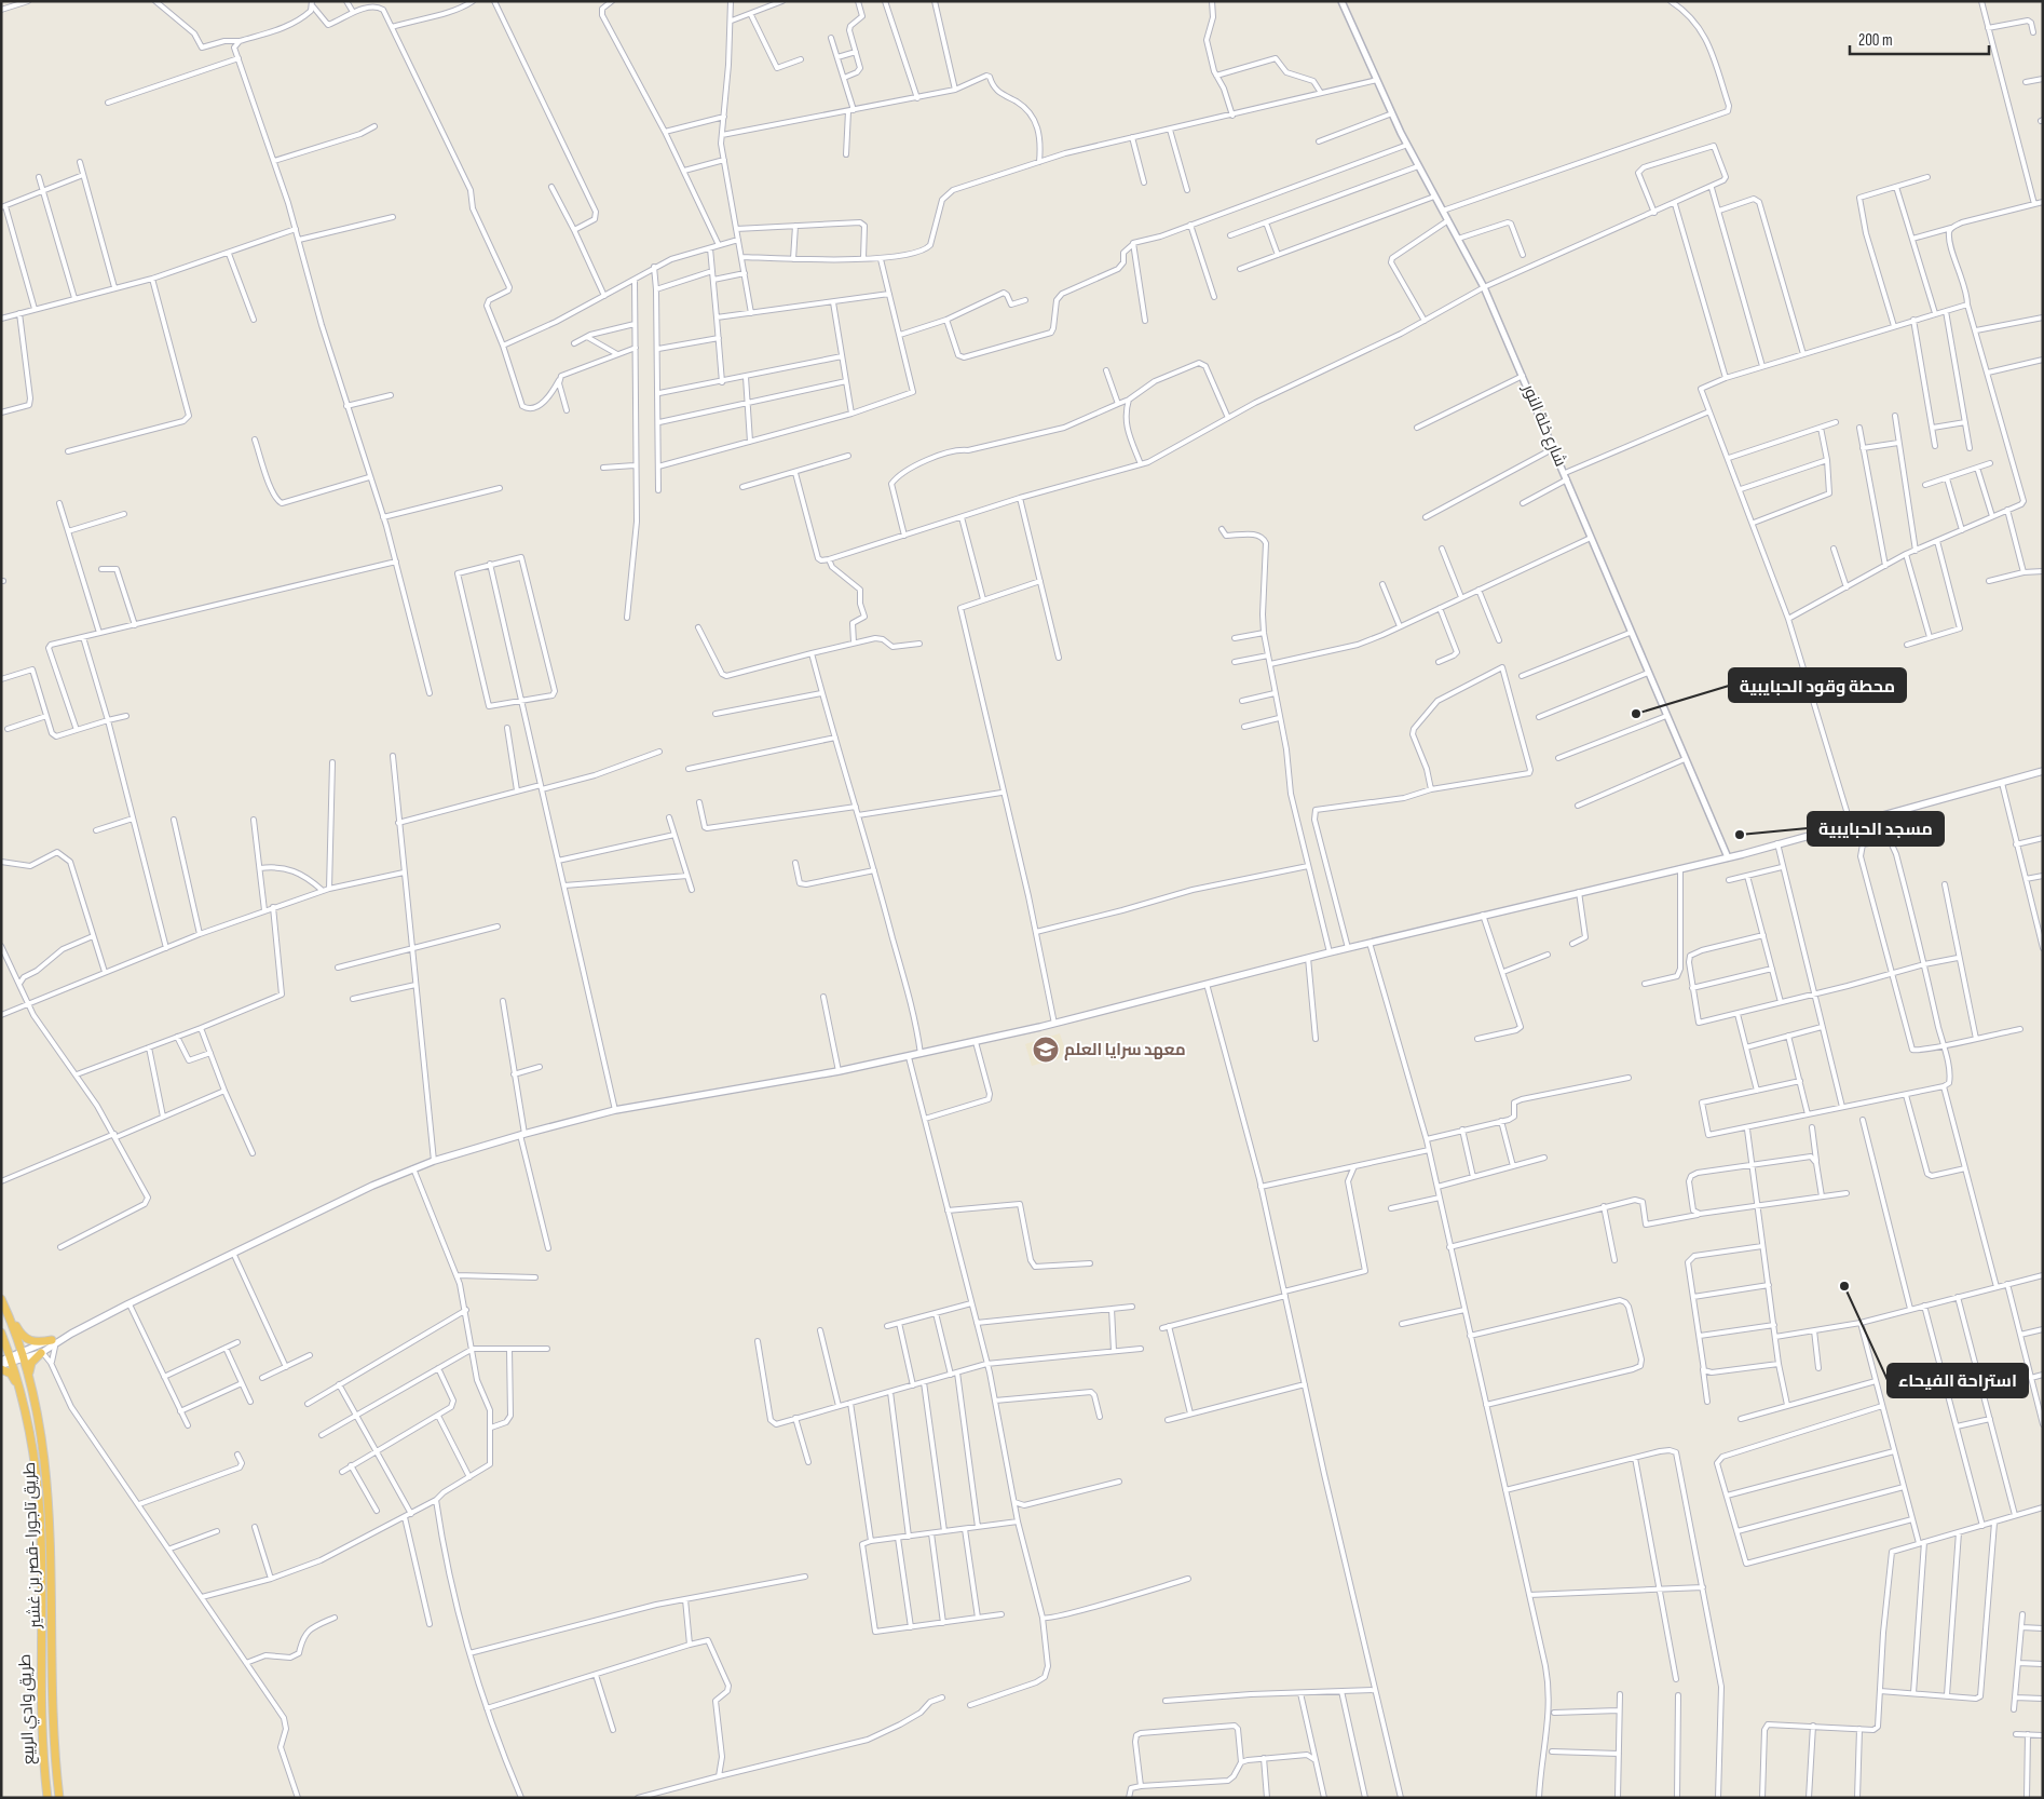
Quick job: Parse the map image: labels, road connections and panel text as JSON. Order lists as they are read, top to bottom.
{
  "streets": {
    "highway": ["طريق تاجورا -قصر بن غشير", "طريق وادي الربيع"],
    "street": ["شارع خلة النور"]
  },
  "places": {
    "other": ["محطة وقود الحبايبية", "مسجد الحبايبية", "استراحة الفيحاء"],
    "school or university": ["معهد سرايا العلم"]
  },
  "scale_bar": "200 m"
}
